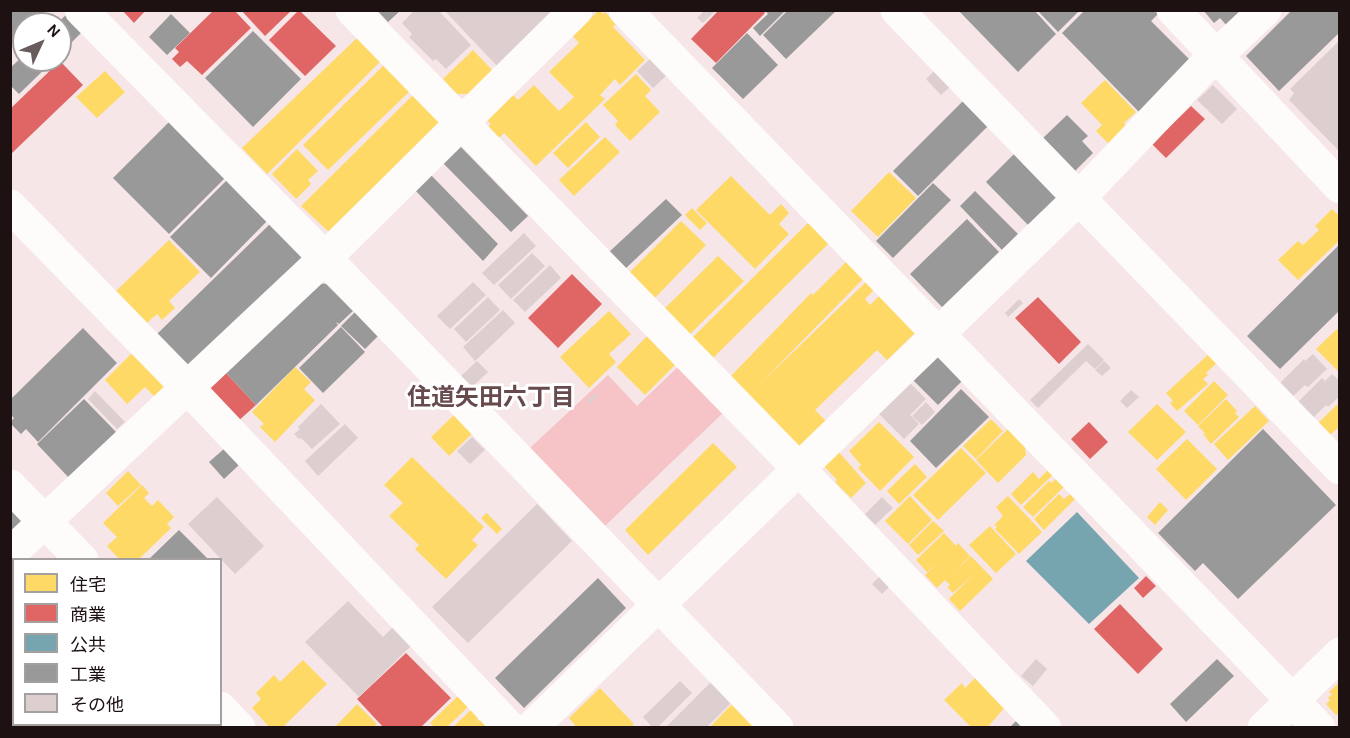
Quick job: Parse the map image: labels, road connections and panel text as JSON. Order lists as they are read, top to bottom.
{
  "districts": ["住道矢田六丁目"],
  "legend": [
    "住宅",
    "商業",
    "公共",
    "工業",
    "その他"
  ],
  "north": "top right"
}
